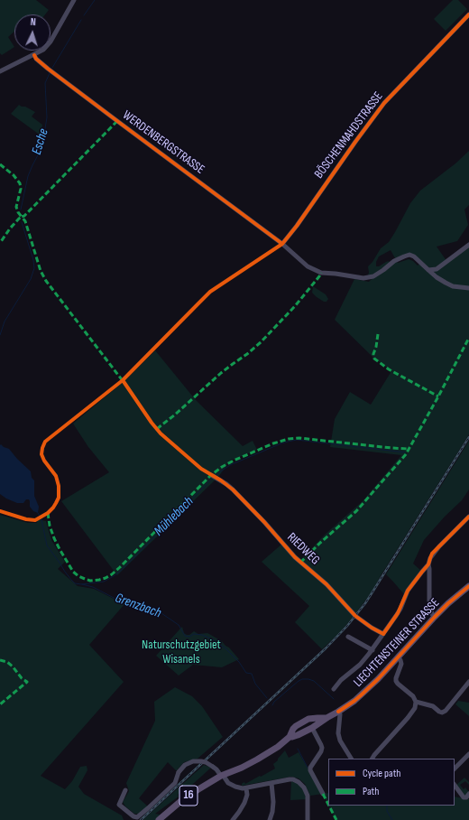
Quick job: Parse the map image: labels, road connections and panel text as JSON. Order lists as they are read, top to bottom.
{
  "streets": {
    "main road": ["LIECHTENSTEINER STRASSE", "16"],
    "street": ["BÖSCHENMAHDSTRASSE", "WERDENBERGSTRASSE", "RIEDWEG"]
  },
  "crossings": [
    ["BÖSCHENMAHDSTRASSE", "WERDENBERGSTRASSE"],
    ["LIECHTENSTEINER STRASSE", "16"]
  ],
  "water": ["Esche", "Mühlebach", "Grenzbach"],
  "parks": ["Naturschutzgebiet Wisanels"],
  "legend": ["Cycle path", "Path"],
  "north": "top"
}
